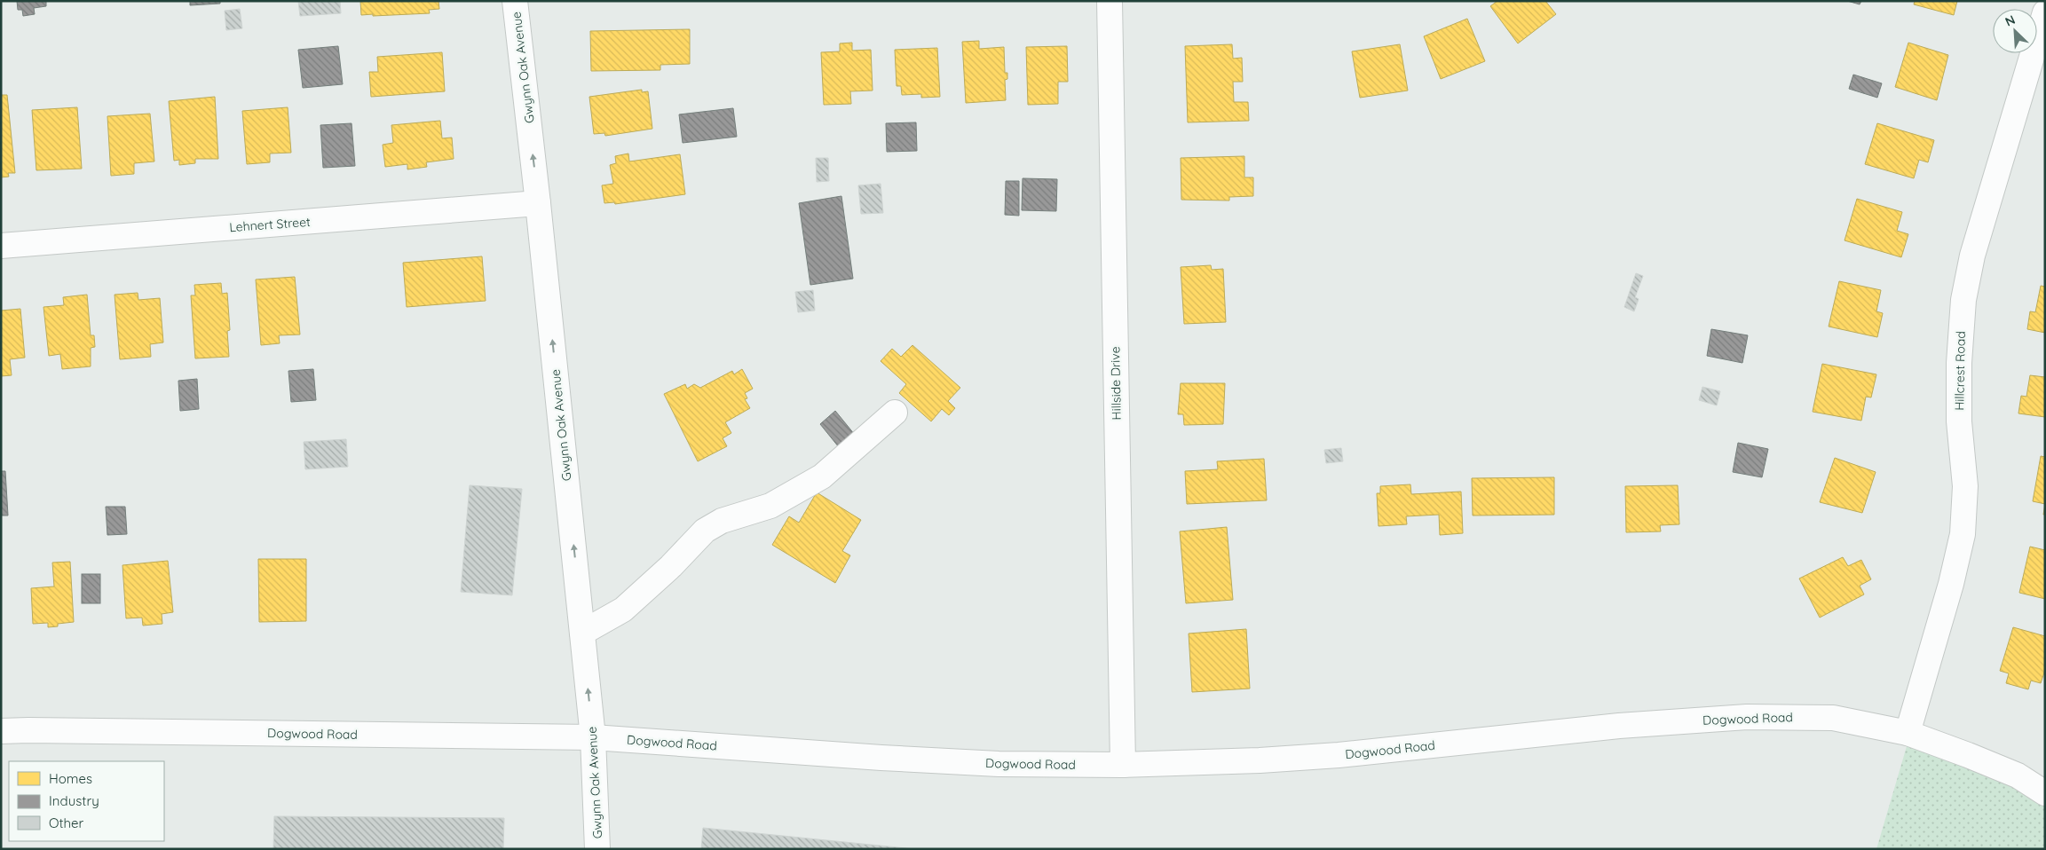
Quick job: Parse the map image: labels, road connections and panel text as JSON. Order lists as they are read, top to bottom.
{
  "streets": {
    "street": [
      "Gwynn Oak Avenue",
      "Lehnert Street",
      "Hillcrest Road",
      "Hillside Drive",
      "Dogwood Road"
    ]
  },
  "crossings": [
    ["Gwynn Oak Avenue", "Lehnert Street"],
    ["Gwynn Oak Avenue", "Dogwood Road"],
    ["Hillcrest Road", "Dogwood Road"],
    ["Hillside Drive", "Dogwood Road"]
  ],
  "one_way": ["Gwynn Oak Avenue"],
  "legend": ["Homes", "Industry", "Other"],
  "north": "top left"
}
